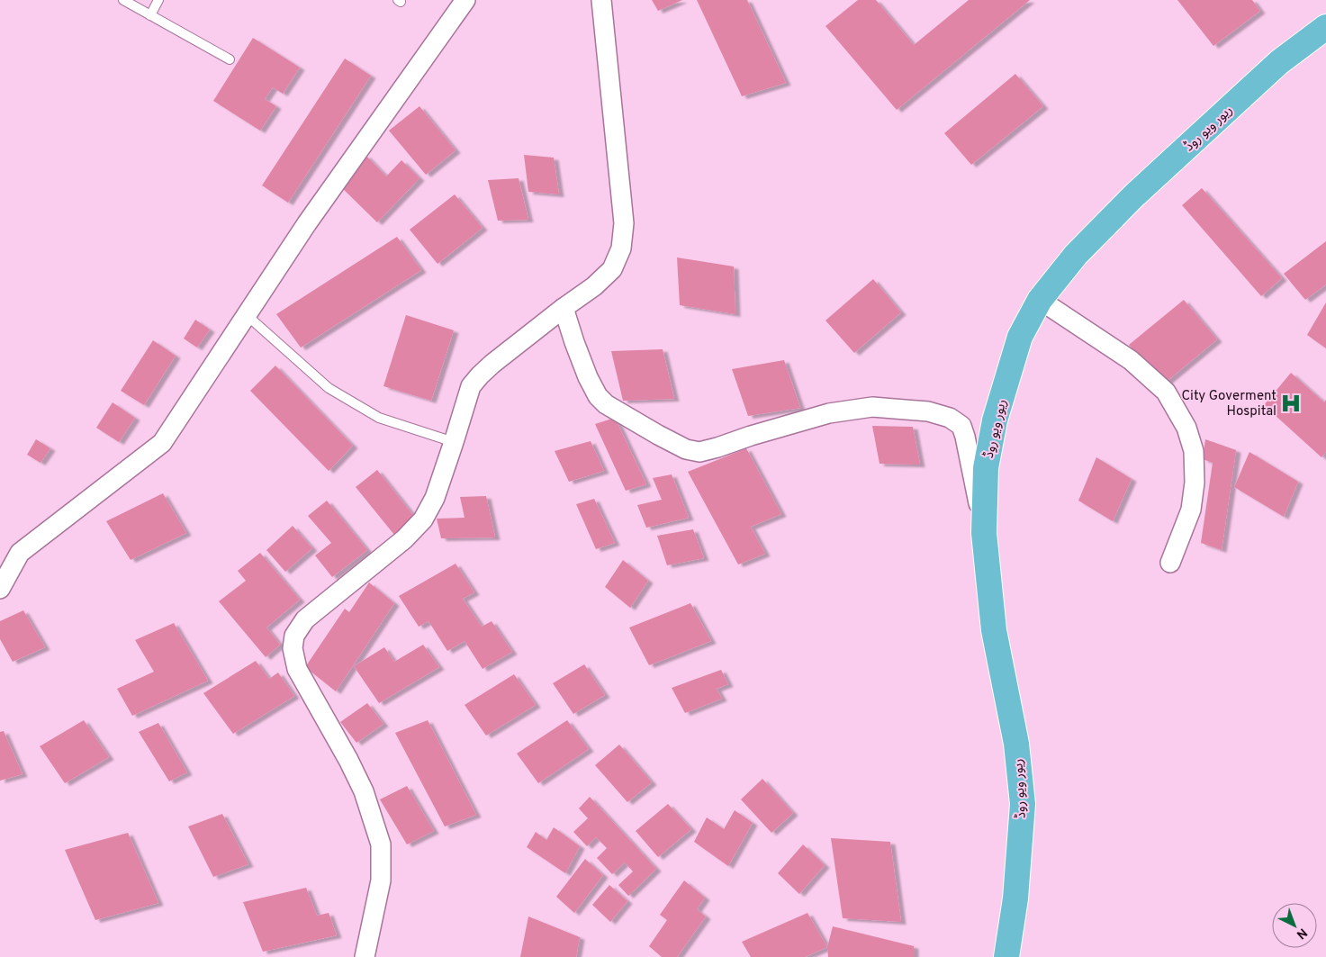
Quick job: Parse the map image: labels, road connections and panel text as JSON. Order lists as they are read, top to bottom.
{
  "streets": {
    "highway": ["ریور ویو روڈ"]
  },
  "places": {
    "hospital": ["City Goverment Hospital"]
  },
  "north": "bottom right"
}
